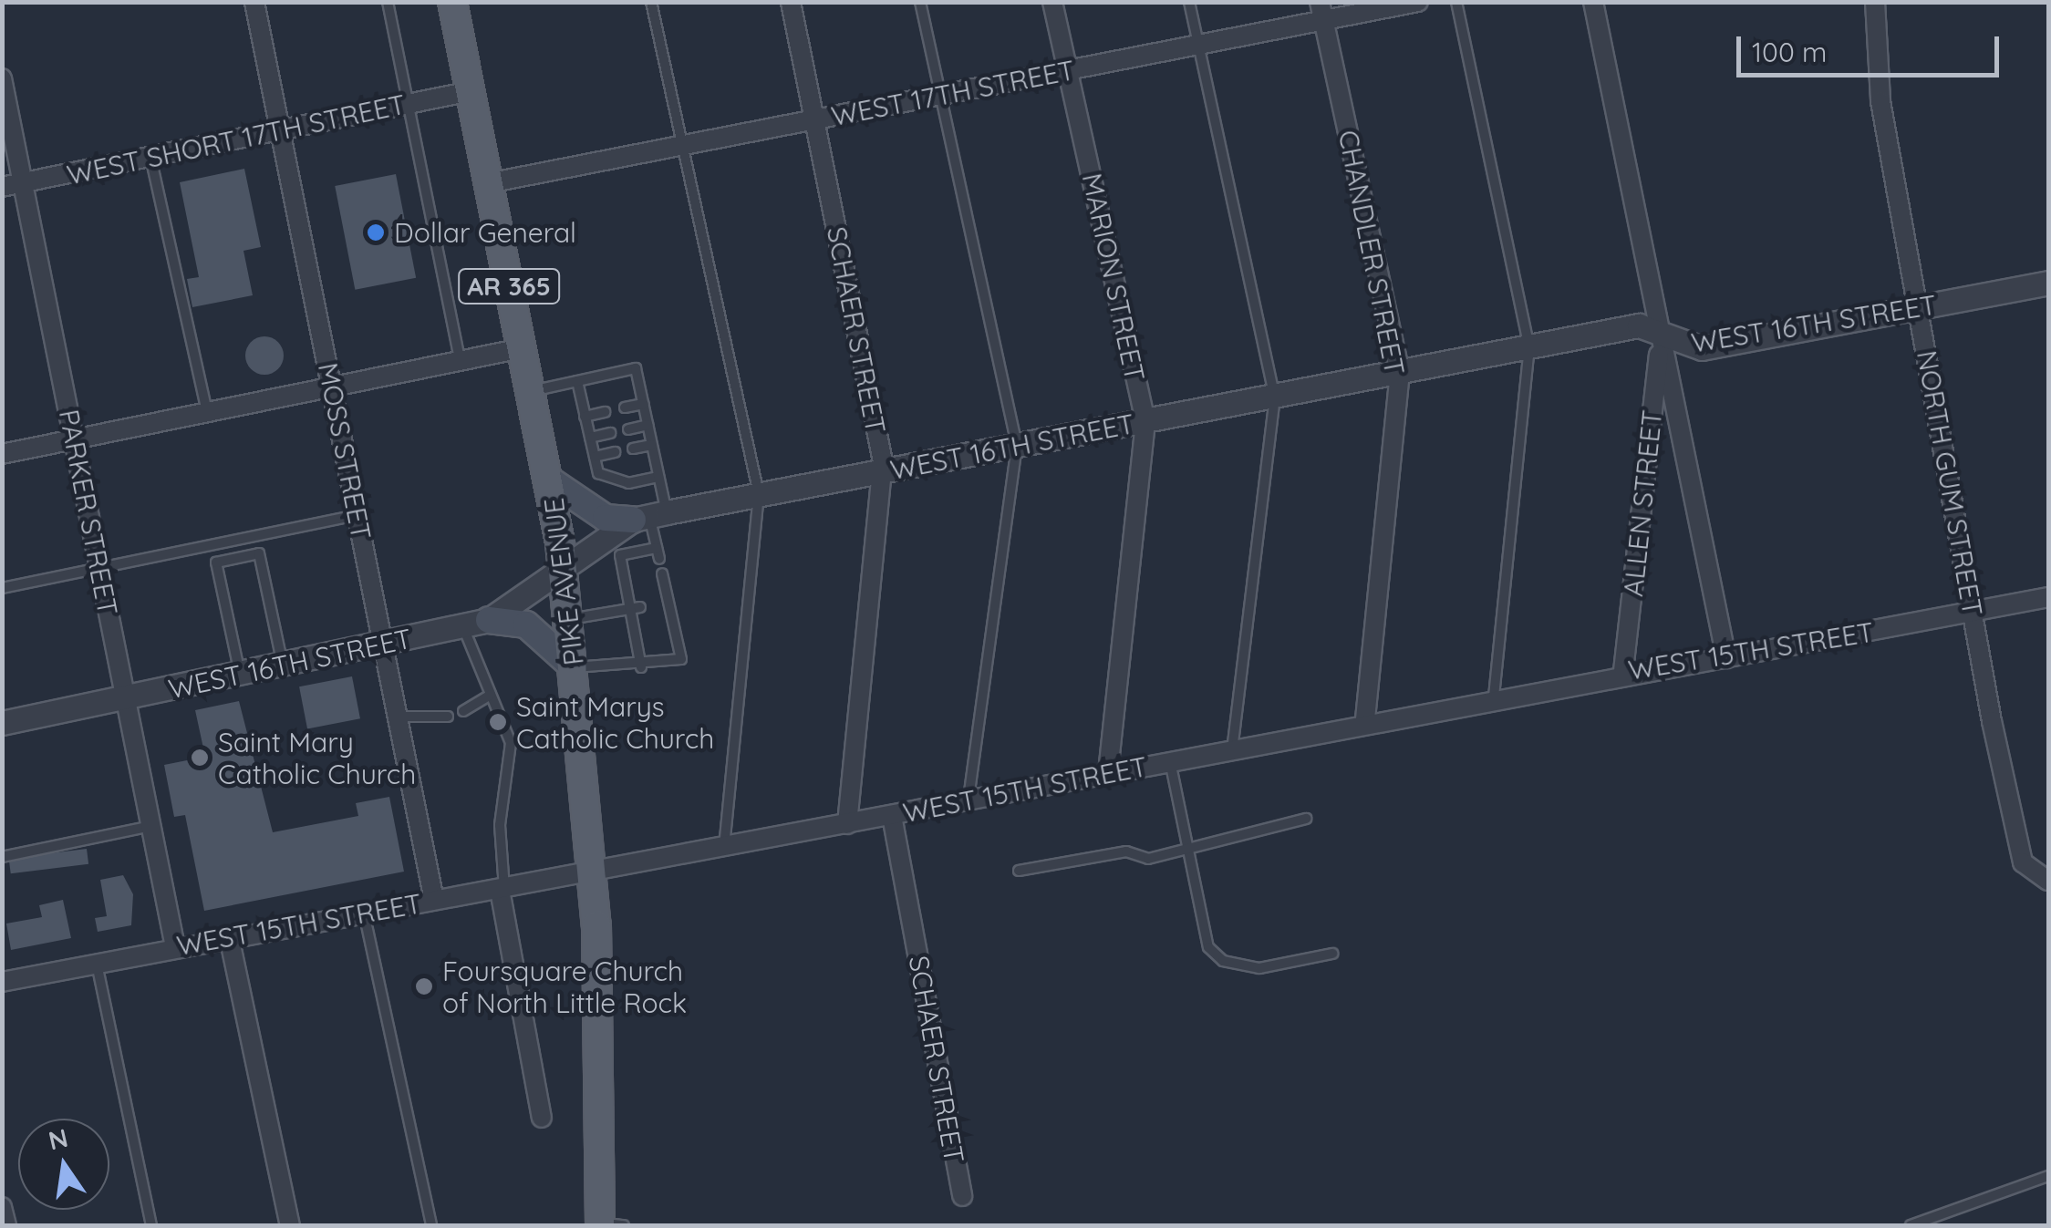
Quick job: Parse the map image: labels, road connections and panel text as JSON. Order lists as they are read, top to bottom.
{
  "streets": {
    "main road": ["AR 365", "PIKE AVENUE"],
    "street": [
      "WEST 17TH STREET",
      "WEST SHORT 17TH STREET",
      "CHANDLER STREET",
      "MARION STREET",
      "WEST 16TH STREET",
      "SCHAER STREET",
      "MOSS STREET",
      "NORTH GUM STREET",
      "ALLEN STREET",
      "PARKER STREET",
      "WEST 15TH STREET"
    ]
  },
  "crossings": [
    ["WEST 17TH STREET", "CHANDLER STREET"],
    ["WEST 17TH STREET", "MARION STREET"],
    ["WEST 17TH STREET", "SCHAER STREET"],
    ["WEST 17TH STREET", "PIKE AVENUE"],
    ["WEST SHORT 17TH STREET", "MOSS STREET"],
    ["WEST SHORT 17TH STREET", "PARKER STREET"],
    ["WEST SHORT 17TH STREET", "PIKE AVENUE"],
    ["CHANDLER STREET", "WEST 16TH STREET"],
    ["CHANDLER STREET", "WEST 15TH STREET"],
    ["MARION STREET", "WEST 16TH STREET"],
    ["MARION STREET", "WEST 15TH STREET"],
    ["WEST 16TH STREET", "SCHAER STREET"],
    ["WEST 16TH STREET", "MOSS STREET"],
    ["WEST 16TH STREET", "NORTH GUM STREET"],
    ["WEST 16TH STREET", "ALLEN STREET"],
    ["WEST 16TH STREET", "PARKER STREET"],
    ["WEST 16TH STREET", "PIKE AVENUE"],
    ["SCHAER STREET", "WEST 15TH STREET"],
    ["MOSS STREET", "WEST 15TH STREET"],
    ["NORTH GUM STREET", "WEST 15TH STREET"],
    ["ALLEN STREET", "WEST 15TH STREET"],
    ["PARKER STREET", "WEST 15TH STREET"],
    ["PIKE AVENUE", "WEST 15TH STREET"]
  ],
  "places": [
    "Dollar General",
    "Saint Marys Catholic Church",
    "Saint Mary Catholic Church",
    "Foursquare Church of North Little Rock"
  ],
  "scale_bar": "100 m",
  "north": "top"
}
